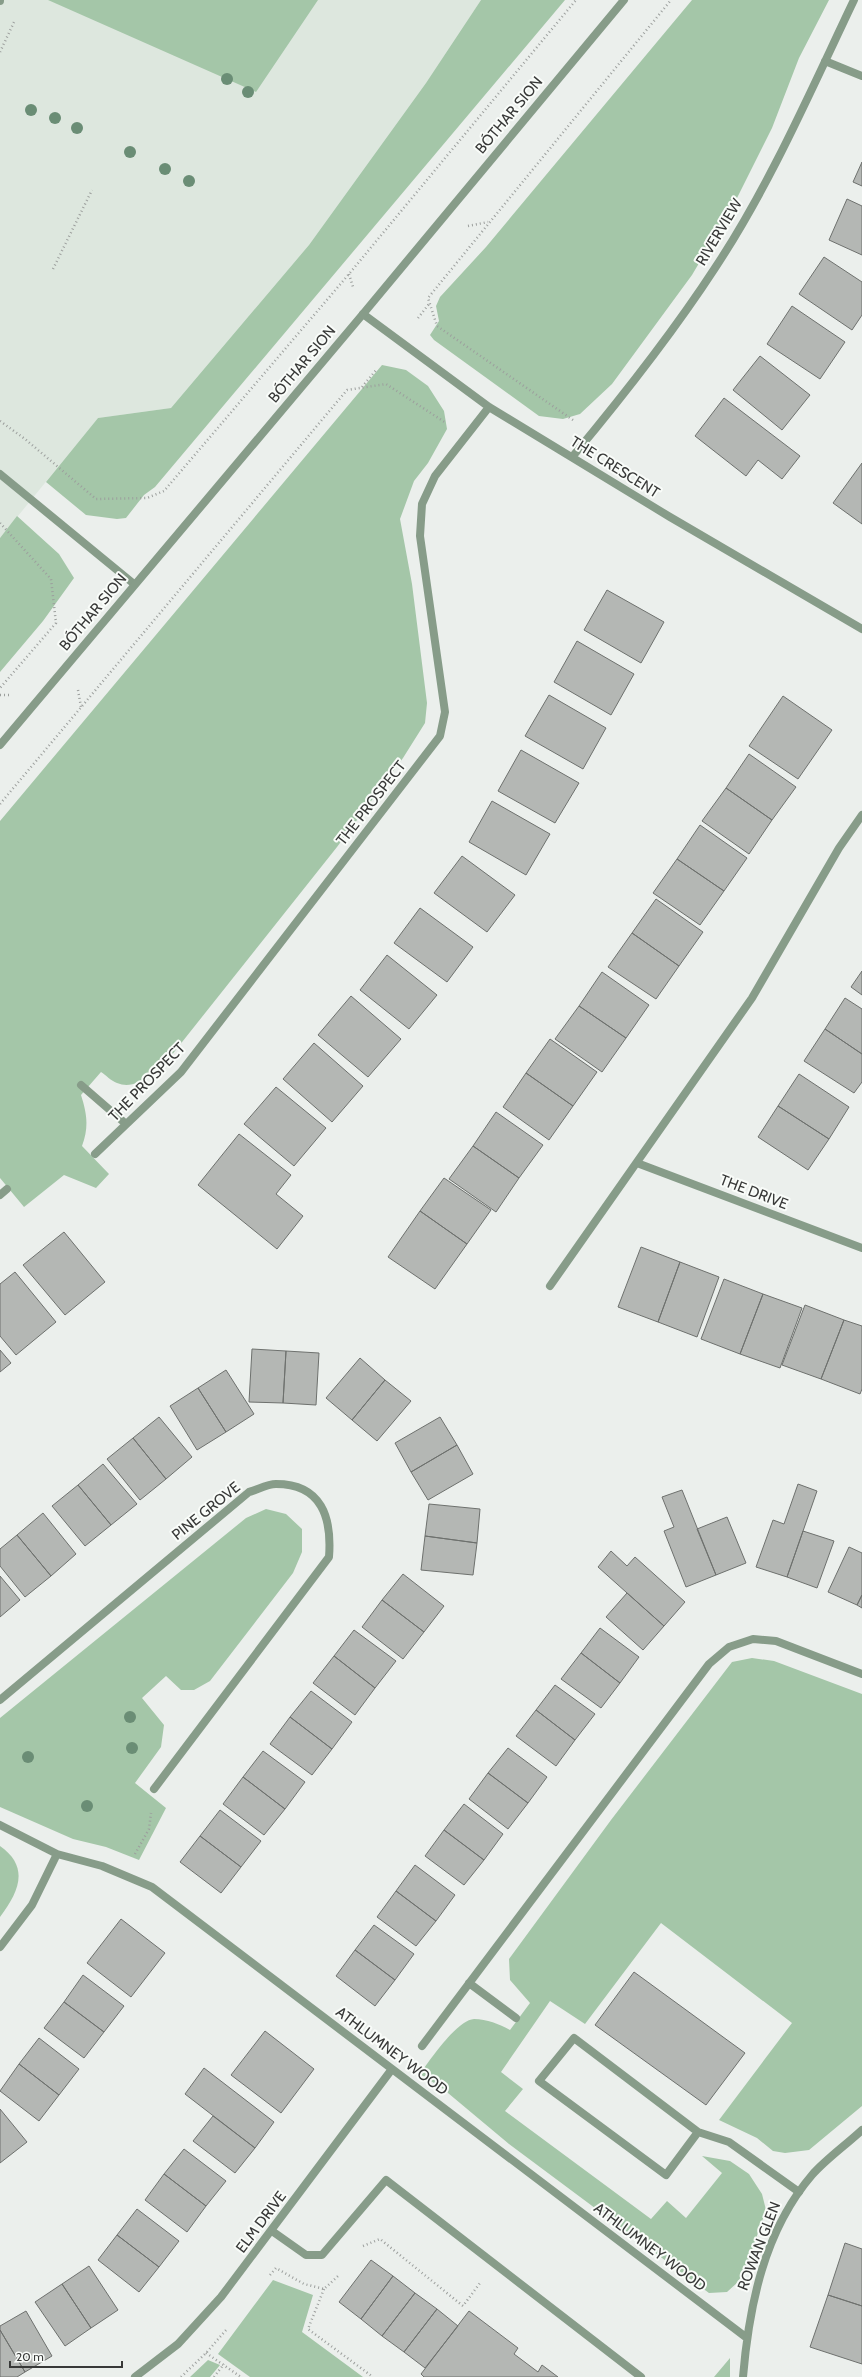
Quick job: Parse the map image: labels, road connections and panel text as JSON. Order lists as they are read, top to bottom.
{
  "streets": {
    "street": [
      "BÓTHAR SION",
      "RIVERVIEW",
      "THE CRESCENT",
      "THE PROSPECT",
      "THE DRIVE",
      "PINE GROVE",
      "ATHLUMNEY WOOD",
      "ELM DRIVE",
      "ROWAN GLEN"
    ]
  },
  "crossings": [
    ["BÓTHAR SION", "THE CRESCENT"],
    ["RIVERVIEW", "THE CRESCENT"],
    ["THE CRESCENT", "THE PROSPECT"],
    ["ATHLUMNEY WOOD", "ELM DRIVE"],
    ["ATHLUMNEY WOOD", "ROWAN GLEN"]
  ],
  "scale_bar": "20 m"
}
